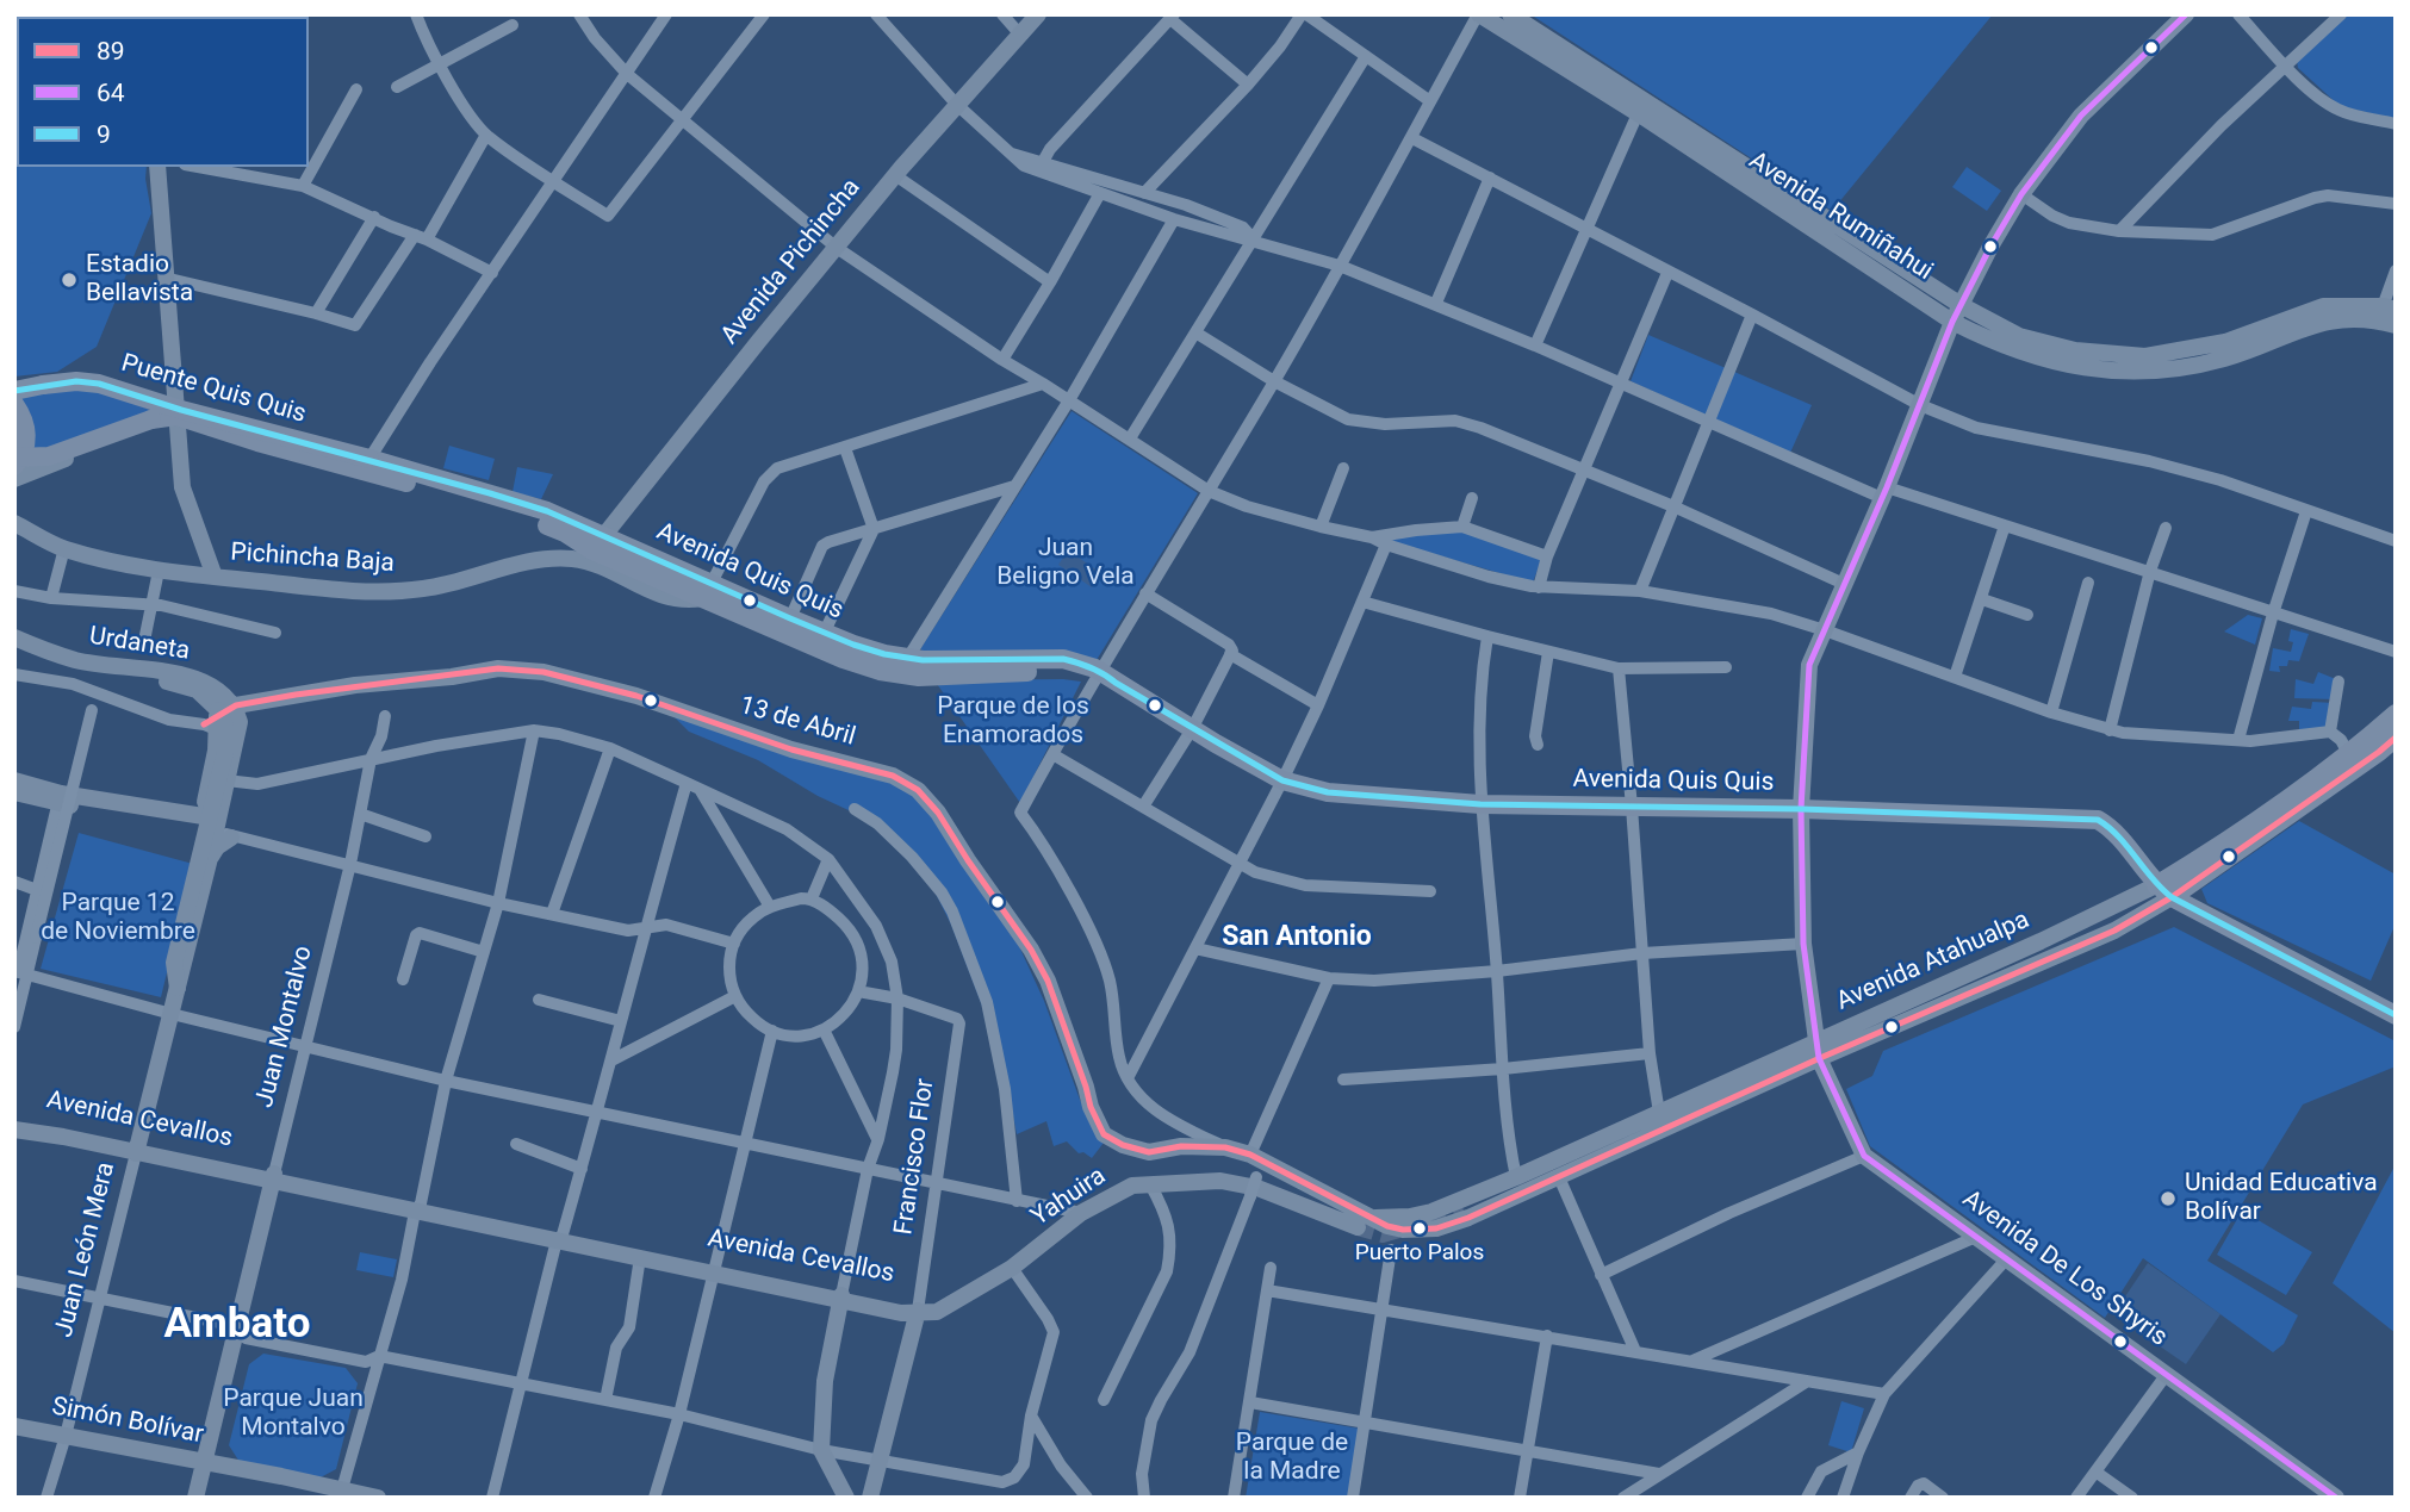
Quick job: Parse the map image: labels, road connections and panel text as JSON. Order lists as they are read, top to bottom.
{
  "streets": {
    "main road": ["Puente Quis Quis", "Avenida Quis Quis", "Avenida Atahualpa"],
    "street": [
      "Avenida Rumiñahui",
      "Avenida Pichincha",
      "Pichincha Baja",
      "Urdaneta",
      "13 de Abril",
      "Juan Montalvo",
      "Avenida Cevallos",
      "Francisco Flor",
      "Yahuira",
      "Juan León Mera",
      "Avenida De Los Shyris",
      "Simón Bolívar"
    ]
  },
  "crossings": [
    ["Avenida Rumiñahui", "Avenida De Los Shyris"],
    ["Avenida Pichincha", "Avenida Quis Quis"],
    ["Puente Quis Quis", "Avenida Quis Quis"],
    ["Pichincha Baja", "Avenida Quis Quis"],
    ["Avenida Quis Quis", "Avenida Atahualpa"],
    ["Avenida Quis Quis", "Avenida De Los Shyris"],
    ["Urdaneta", "13 de Abril"],
    ["Urdaneta", "Juan León Mera"],
    ["13 de Abril", "Avenida Atahualpa"],
    ["13 de Abril", "Juan León Mera"],
    ["Avenida Atahualpa", "Yahuira"],
    ["Avenida Atahualpa", "Avenida De Los Shyris"],
    ["Juan Montalvo", "Avenida Cevallos"],
    ["Juan Montalvo", "Simón Bolívar"],
    ["Avenida Cevallos", "Francisco Flor"],
    ["Avenida Cevallos", "Yahuira"],
    ["Avenida Cevallos", "Juan León Mera"],
    ["Francisco Flor", "Yahuira"],
    ["Juan León Mera", "Simón Bolívar"]
  ],
  "districts": ["San Antonio", "Ambato"],
  "parks": [
    "Juan Beligno Vela",
    "Parque de los Enamorados",
    "Parque 12 de Noviembre",
    "Parque Juan Montalvo",
    "Parque de la Madre"
  ],
  "places": ["Estadio Bellavista", "Unidad Educativa Bolívar", "Puerto Palos"],
  "lines": ["transit line 64", "transit line 9", "transit line 89"],
  "legend": ["89", "64", "9"]
}
